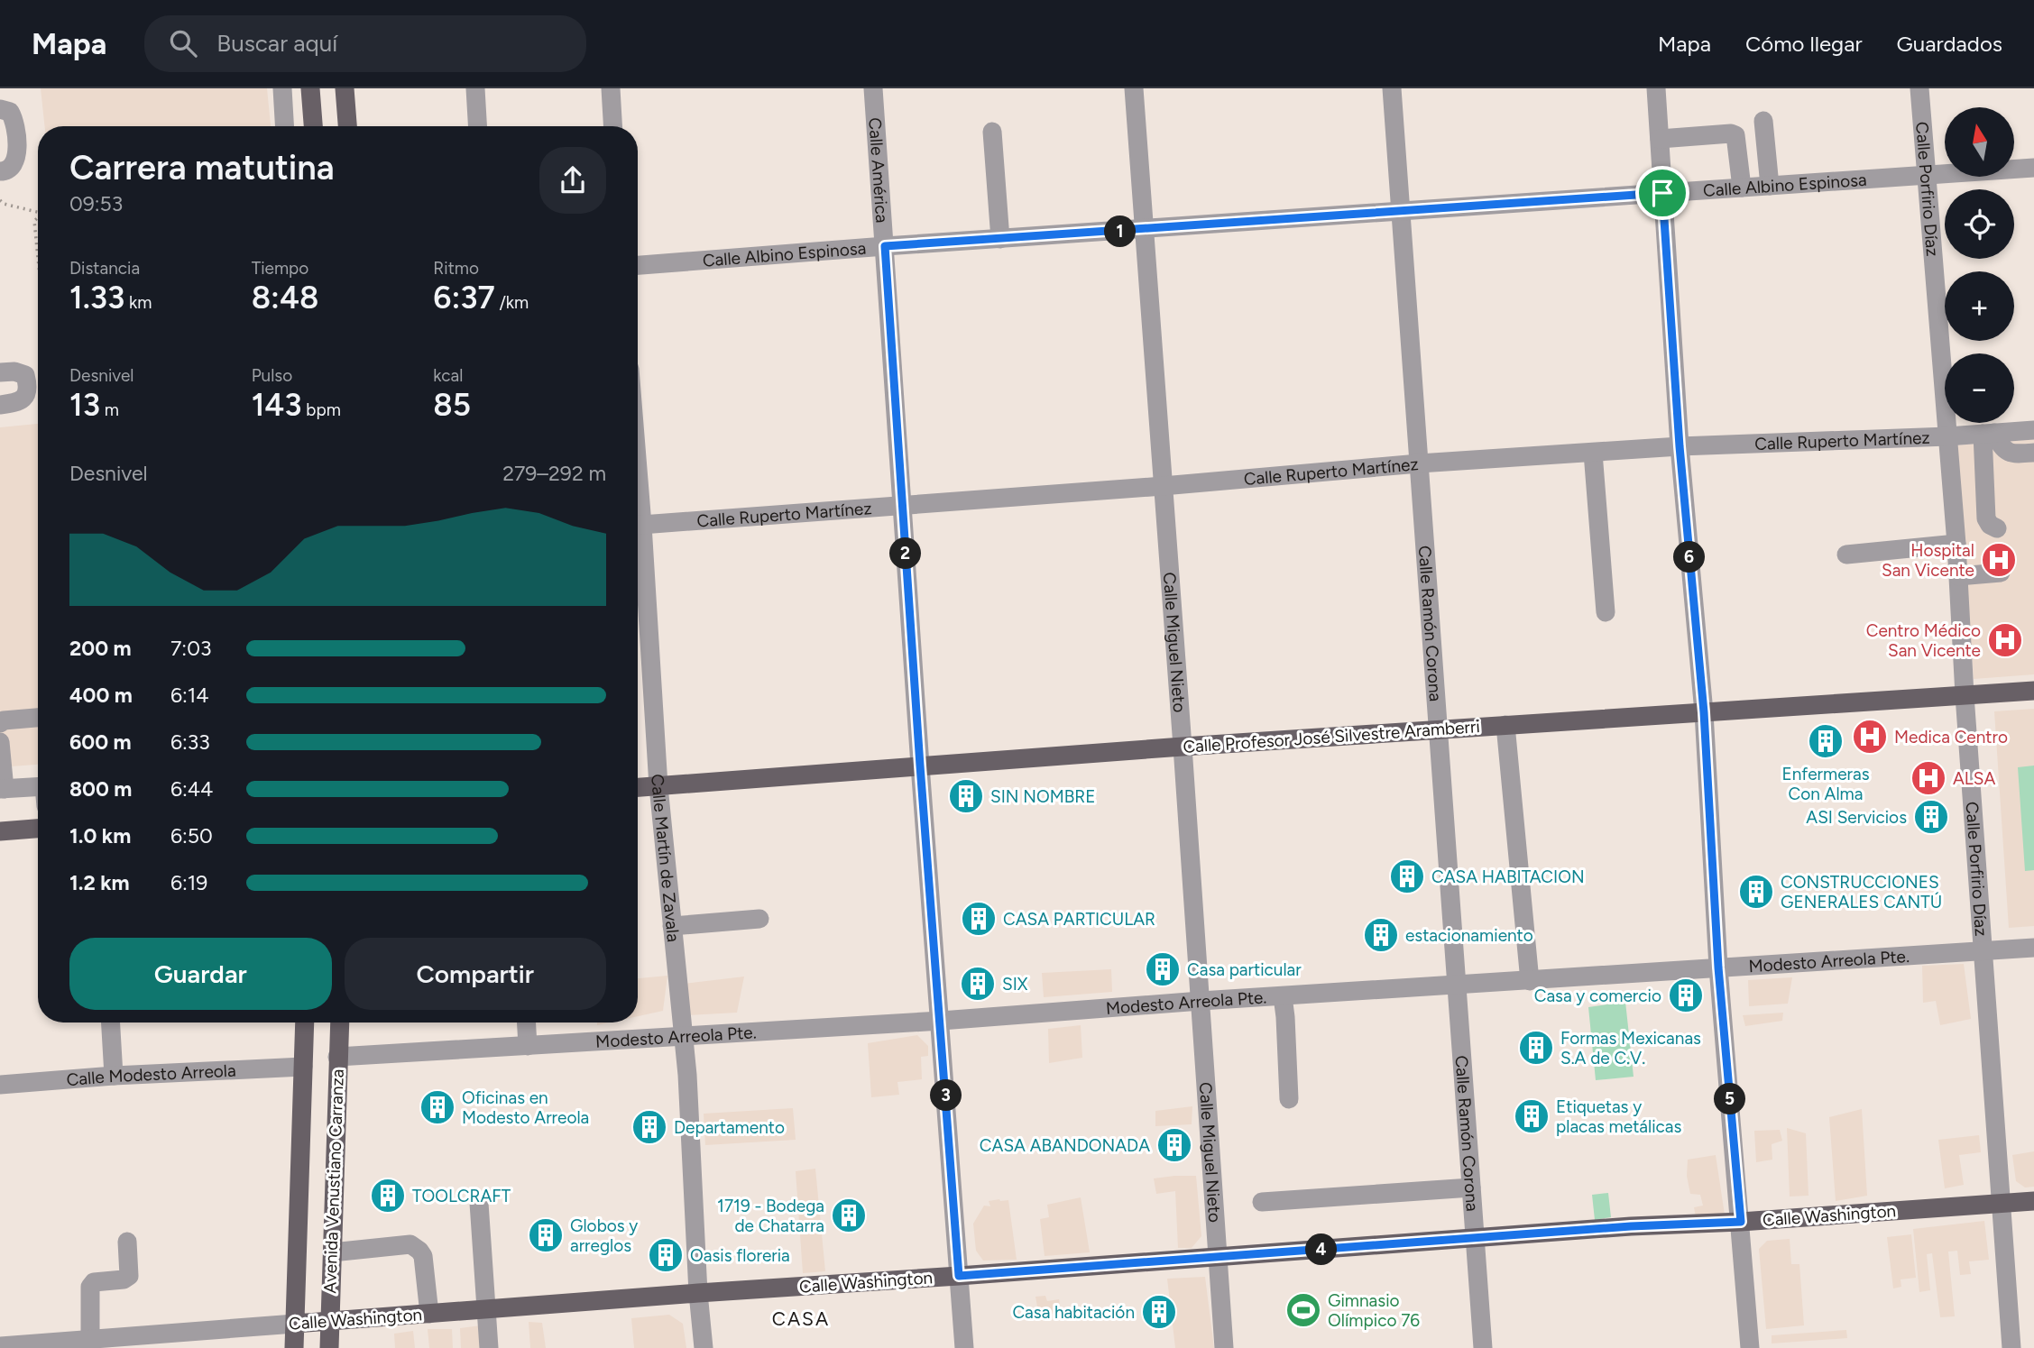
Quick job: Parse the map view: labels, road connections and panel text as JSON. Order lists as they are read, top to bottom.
{
  "streets": {
    "main road": ["Calle Profesor José Silvestre Aramberri", "Avenida Venustiano Carranza", "Calle Washington"],
    "street": [
      "Calle América",
      "Calle Albino Espinosa",
      "Calle Porfirio Díaz",
      "Calle Ruperto Martínez",
      "Calle Ramón Corona",
      "Calle Miguel Nieto",
      "Calle Martín de Zavala",
      "Modesto Arreola Pte.",
      "Calle Modesto Arreola"
    ]
  },
  "crossings": [
    ["Calle América", "Calle Albino Espinosa"],
    ["Calle América", "Calle Ruperto Martínez"],
    ["Calle América", "Calle Profesor José Silvestre Aramberri"],
    ["Calle América", "Modesto Arreola Pte."],
    ["Calle América", "Calle Washington"],
    ["Calle Albino Espinosa", "Calle Porfirio Díaz"],
    ["Calle Albino Espinosa", "Calle Ramón Corona"],
    ["Calle Albino Espinosa", "Calle Miguel Nieto"],
    ["Calle Porfirio Díaz", "Calle Ruperto Martínez"],
    ["Calle Porfirio Díaz", "Calle Profesor José Silvestre Aramberri"],
    ["Calle Porfirio Díaz", "Modesto Arreola Pte."],
    ["Calle Porfirio Díaz", "Calle Washington"],
    ["Calle Ruperto Martínez", "Calle Ramón Corona"],
    ["Calle Ruperto Martínez", "Calle Miguel Nieto"],
    ["Calle Ramón Corona", "Calle Profesor José Silvestre Aramberri"],
    ["Calle Ramón Corona", "Modesto Arreola Pte."],
    ["Calle Ramón Corona", "Calle Washington"],
    ["Calle Miguel Nieto", "Calle Profesor José Silvestre Aramberri"],
    ["Calle Miguel Nieto", "Modesto Arreola Pte."],
    ["Calle Miguel Nieto", "Calle Washington"],
    ["Calle Profesor José Silvestre Aramberri", "Calle Martín de Zavala"],
    ["Calle Martín de Zavala", "Modesto Arreola Pte."],
    ["Calle Martín de Zavala", "Calle Washington"],
    ["Modesto Arreola Pte.", "Avenida Venustiano Carranza"],
    ["Calle Modesto Arreola", "Avenida Venustiano Carranza"],
    ["Avenida Venustiano Carranza", "Calle Washington"]
  ],
  "districts": ["CASA"],
  "places": {
    "hospital": [
      "Hospital San Vicente",
      "Centro Médico San Vicente",
      "Medica Centro",
      "ALSA"
    ],
    "building": [
      "Enfermeras Con Alma",
      "SIN NOMBRE",
      "ASI Servicios",
      "CASA HABITACION",
      "CONSTRUCCIONES GENERALES CANTÚ",
      "CASA PARTICULAR",
      "estacionamiento",
      "Casa particular",
      "SIX",
      "Casa y comercio",
      "Formas Mexicanas S.A de C.V.",
      "Oficinas en Modesto Arreola",
      "Etiquetas y placas metálicas",
      "Departamento",
      "CASA ABANDONADA",
      "TOOLCRAFT",
      "1719 - Bodega de Chatarra",
      "Globos y arreglos",
      "Oasis floreria",
      "Casa habitación"
    ],
    "sports": ["Gimnasio Olímpico 76"]
  },
  "north": "top",
  "page": {
    "header": "Mapa",
    "search": "Buscar aquí",
    "nav": ["Mapa", "Cómo llegar", "Guardados"],
    "map_buttons": ["+", "−"],
    "heading": ["Carrera matutina", "09:53"],
    "pins": [
      "1",
      "2",
      "6",
      "3",
      "5",
      "4"
    ],
    "stats": [
      ["Distancia", "1.33 km"],
      ["Tiempo", "8:48"],
      ["Ritmo", "6:37 /km"],
      ["Desnivel", "13 m"],
      ["Pulso", "143 bpm"],
      ["kcal", "85"]
    ],
    "chart": ["Desnivel", "279–292 m"],
    "list": [
      {
        "name": "200 m",
        "note": "7:03"
      },
      {
        "name": "400 m",
        "note": "6:14"
      },
      {
        "name": "600 m",
        "note": "6:33"
      },
      {
        "name": "800 m",
        "note": "6:44"
      },
      {
        "name": "1.0 km",
        "note": "6:50"
      },
      {
        "name": "1.2 km",
        "note": "6:19"
      }
    ],
    "buttons": ["Guardar", "Compartir"]
  }
}
